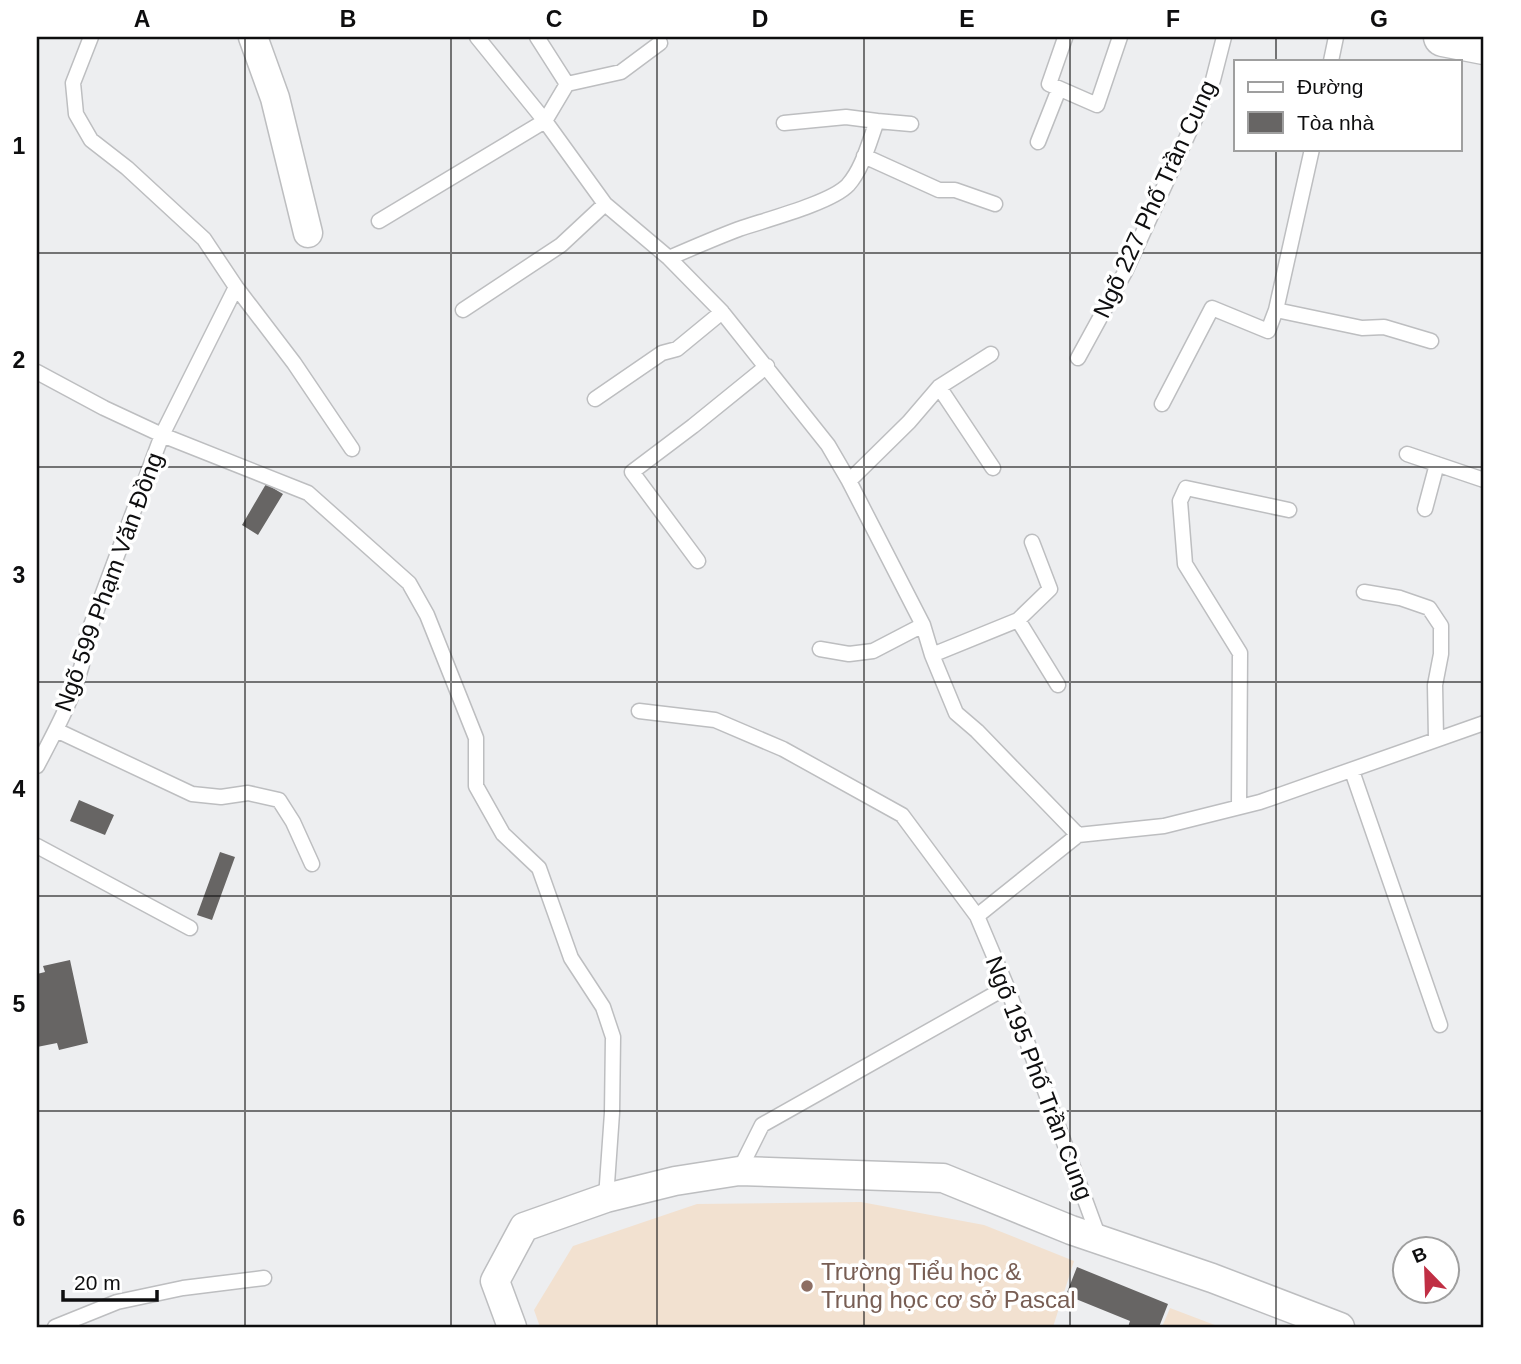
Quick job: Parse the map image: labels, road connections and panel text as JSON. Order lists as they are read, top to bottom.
{
  "streets": {
    "lane": ["Ngõ 227 Phố Trần Cung", "Ngõ 599 Phạm Văn Đồng", "Ngõ 195 Phố Trần Cung"]
  },
  "places": ["Trường Tiểu học & Trung học cơ sở Pascal"],
  "legend": ["Đường", "Tòa nhà"],
  "scale_bar": "20 m",
  "north": "top left",
  "grid": {
    "columns": [
      "A",
      "B",
      "C",
      "D",
      "E",
      "F",
      "G"
    ],
    "rows": [
      "1",
      "2",
      "3",
      "4",
      "5",
      "6"
    ]
  }
}
